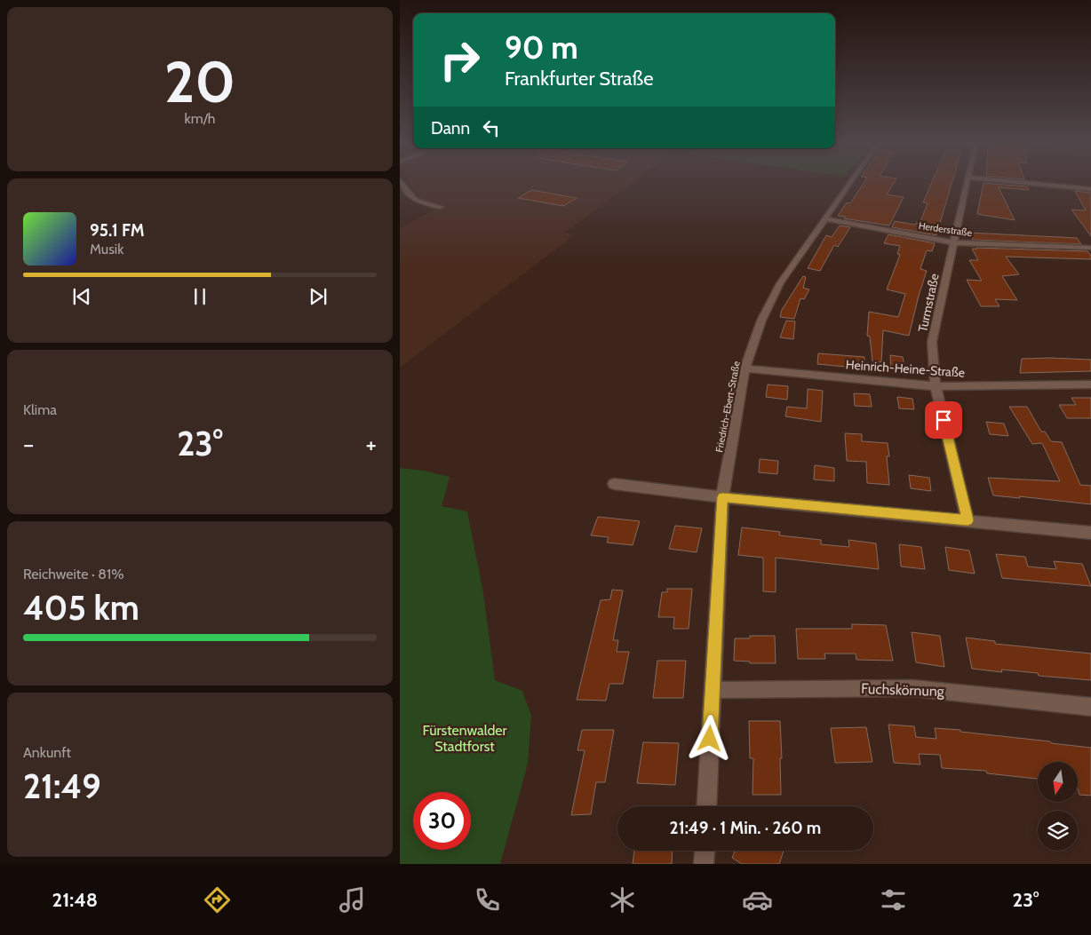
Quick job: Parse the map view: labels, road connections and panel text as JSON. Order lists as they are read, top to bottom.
{
  "streets": {
    "street": [
      "Herderstraße",
      "Turmstraße",
      "Heinrich-Heine-Straße",
      "Friedrich-Ebert-Straße",
      "Fuchskörnung"
    ]
  },
  "crossings": [
    ["Herderstraße", "Turmstraße"],
    ["Herderstraße", "Friedrich-Ebert-Straße"],
    ["Turmstraße", "Heinrich-Heine-Straße"],
    ["Heinrich-Heine-Straße", "Friedrich-Ebert-Straße"],
    ["Friedrich-Ebert-Straße", "Fuchskörnung"]
  ],
  "parks": ["Fürstenwalder Stadtforst"],
  "north": "bottom",
  "page": {
    "tile": [
      ["20", "km/h"],
      "Klima",
      ["Reichweite · 81%", "405 km"],
      ["Ankunft", "21:49"]
    ],
    "turn": ["90 m", "Frankfurter Straße"],
    "then": "Dann",
    "song": ["95.1 FM", "Musik"],
    "heat": ["−", "23°", "+"],
    "limit": "30",
    "trip": "21:49 · 1 Min. · 260 m",
    "tabs": ["21:48", "23°"]
  }
}
